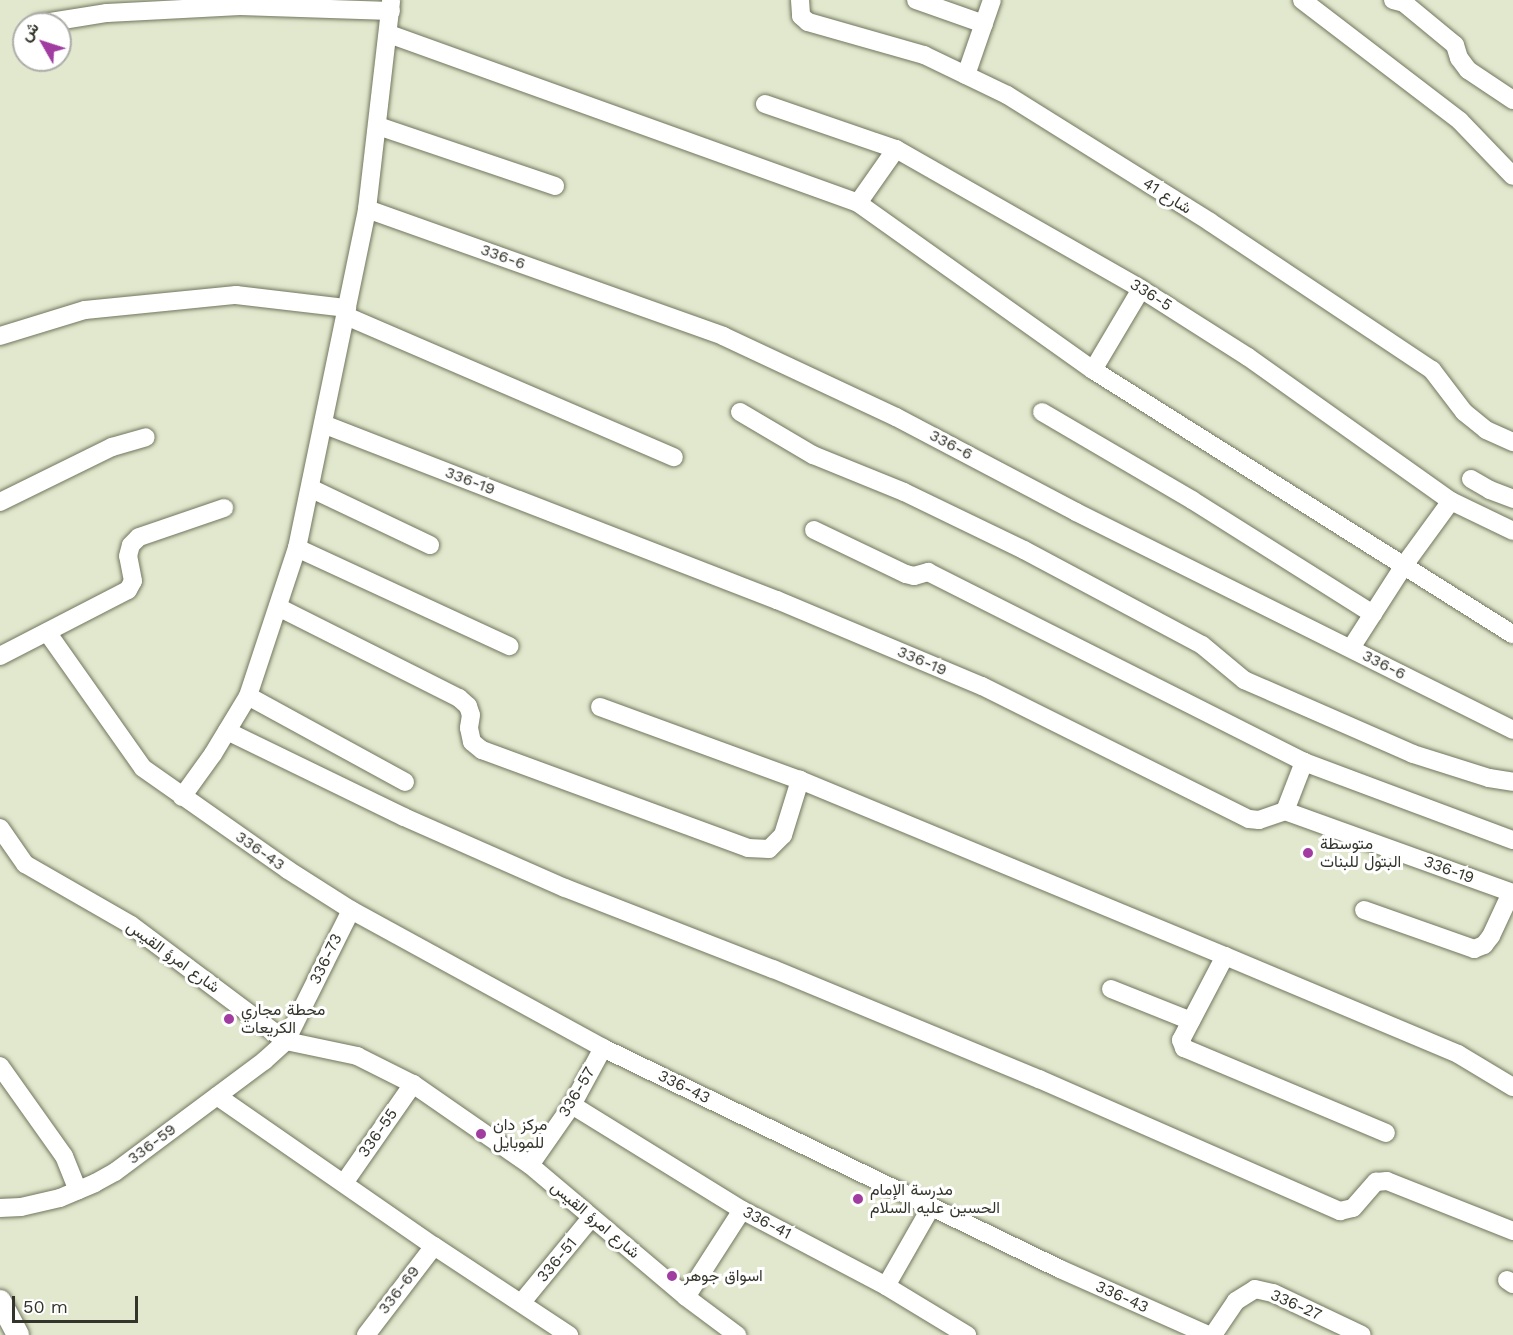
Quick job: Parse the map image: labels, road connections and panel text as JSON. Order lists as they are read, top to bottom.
{
  "streets": {
    "street": [
      "شارع 41",
      "336-6",
      "336-5",
      "336-19",
      "336-43",
      "شارع امرؤ القيس",
      "336-73",
      "336-57",
      "336-55",
      "336-59",
      "336-41",
      "336-51",
      "336-69",
      "336-27"
    ]
  },
  "crossings": [
    ["336-43", "336-73"],
    ["336-43", "336-57"],
    ["شارع امرؤ القيس", "336-73"],
    ["شارع امرؤ القيس", "336-57"],
    ["شارع امرؤ القيس", "336-55"],
    ["شارع امرؤ القيس", "336-59"],
    ["شارع امرؤ القيس", "336-51"],
    ["336-73", "336-59"],
    ["336-57", "336-41"]
  ],
  "places": [
    "متوسطة البتول للبنات",
    "محطة مجاري الكريعات",
    "مركز دان للموبايل",
    "مدرسة الإمام الحسين عليه السلام",
    "اسواق جوهر"
  ],
  "scale_bar": "50 m",
  "north": "top left"
}
